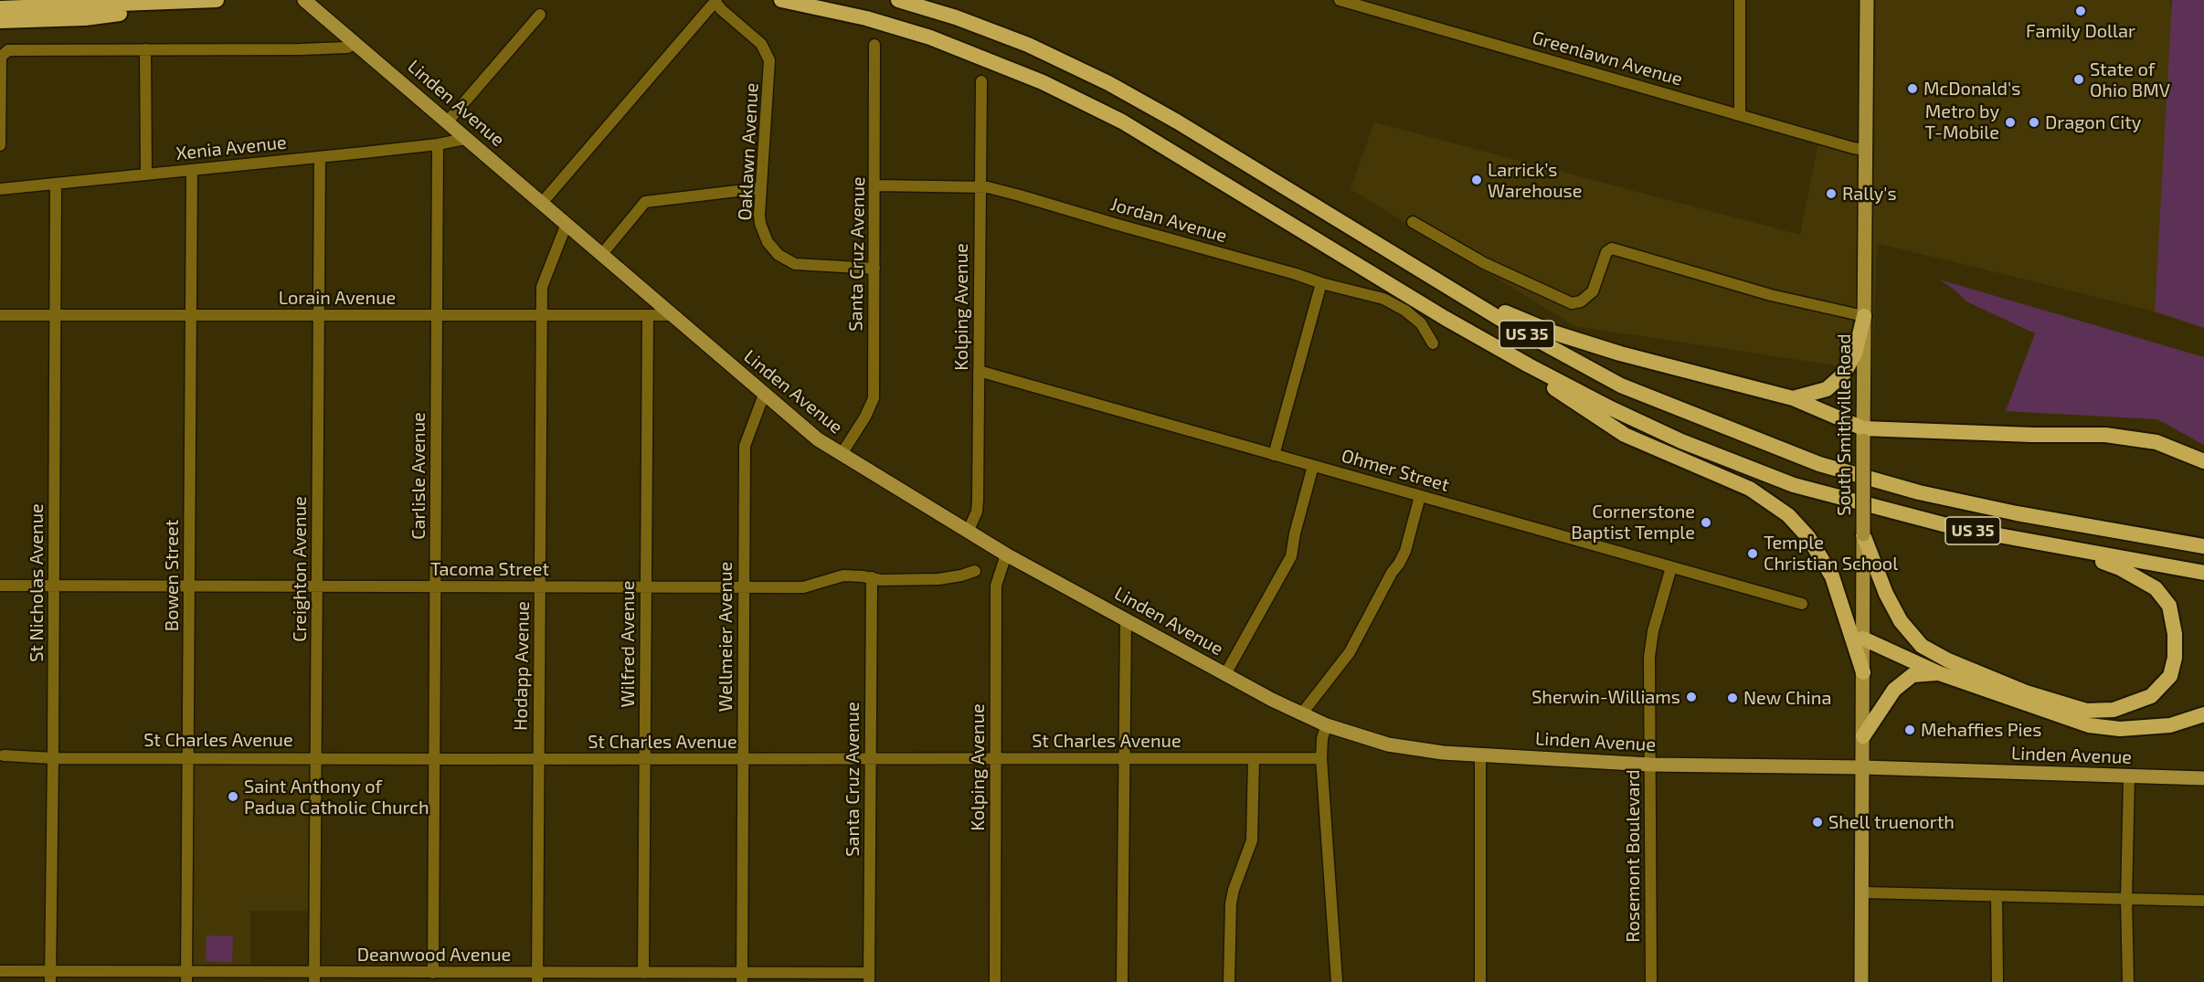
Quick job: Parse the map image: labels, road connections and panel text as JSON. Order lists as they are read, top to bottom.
{
  "streets": {
    "highway": ["US 35"],
    "main road": ["Linden Avenue", "South Smithville Road"],
    "street": [
      "Greenlawn Avenue",
      "Xenia Avenue",
      "Oaklawn Avenue",
      "Jordan Avenue",
      "Santa Cruz Avenue",
      "Lorain Avenue",
      "Kolping Avenue",
      "Ohmer Street",
      "Carlisle Avenue",
      "Creighton Avenue",
      "Tacoma Street",
      "Bowen Street",
      "St Nicholas Avenue",
      "Wellmeier Avenue",
      "Wilfred Avenue",
      "Hodapp Avenue",
      "St Charles Avenue",
      "Rosemont Boulevard",
      "Deanwood Avenue"
    ]
  },
  "crossings": [
    ["Greenlawn Avenue", "South Smithville Road"],
    ["Linden Avenue", "Xenia Avenue"],
    ["Linden Avenue", "Santa Cruz Avenue"],
    ["Linden Avenue", "Lorain Avenue"],
    ["Linden Avenue", "Kolping Avenue"],
    ["Linden Avenue", "South Smithville Road"],
    ["Linden Avenue", "Wellmeier Avenue"],
    ["Linden Avenue", "Hodapp Avenue"],
    ["Linden Avenue", "Rosemont Boulevard"],
    ["Xenia Avenue", "Carlisle Avenue"],
    ["Xenia Avenue", "Creighton Avenue"],
    ["Xenia Avenue", "Bowen Street"],
    ["Xenia Avenue", "St Nicholas Avenue"],
    ["Oaklawn Avenue", "Santa Cruz Avenue"],
    ["Jordan Avenue", "Santa Cruz Avenue"],
    ["Jordan Avenue", "Kolping Avenue"],
    ["Santa Cruz Avenue", "Tacoma Street"],
    ["Santa Cruz Avenue", "St Charles Avenue"],
    ["Santa Cruz Avenue", "Deanwood Avenue"],
    ["Lorain Avenue", "Carlisle Avenue"],
    ["Lorain Avenue", "Creighton Avenue"],
    ["Lorain Avenue", "Bowen Street"],
    ["Lorain Avenue", "St Nicholas Avenue"],
    ["Lorain Avenue", "Wilfred Avenue"],
    ["Lorain Avenue", "Hodapp Avenue"],
    ["Kolping Avenue", "Ohmer Street"],
    ["Kolping Avenue", "St Charles Avenue"],
    ["Ohmer Street", "Rosemont Boulevard"],
    ["Carlisle Avenue", "Tacoma Street"],
    ["Carlisle Avenue", "St Charles Avenue"],
    ["Carlisle Avenue", "Deanwood Avenue"],
    ["Creighton Avenue", "Tacoma Street"],
    ["Creighton Avenue", "St Charles Avenue"],
    ["Creighton Avenue", "Deanwood Avenue"],
    ["Tacoma Street", "Bowen Street"],
    ["Tacoma Street", "St Nicholas Avenue"],
    ["Tacoma Street", "Wellmeier Avenue"],
    ["Tacoma Street", "Wilfred Avenue"],
    ["Tacoma Street", "Hodapp Avenue"],
    ["Bowen Street", "St Charles Avenue"],
    ["Bowen Street", "Deanwood Avenue"],
    ["St Nicholas Avenue", "St Charles Avenue"],
    ["St Nicholas Avenue", "Deanwood Avenue"],
    ["Wellmeier Avenue", "St Charles Avenue"],
    ["Wellmeier Avenue", "Deanwood Avenue"],
    ["Wilfred Avenue", "St Charles Avenue"],
    ["Wilfred Avenue", "Deanwood Avenue"],
    ["Hodapp Avenue", "St Charles Avenue"],
    ["Hodapp Avenue", "Deanwood Avenue"]
  ],
  "places": [
    "Family Dollar",
    "State of Ohio BMV",
    "McDonald's",
    "Metro by T-Mobile",
    "Dragon City",
    "Larrick’s Warehouse",
    "Rally's",
    "Cornerstone Baptist Temple",
    "Temple Christian School",
    "Sherwin-Williams",
    "New China",
    "Mehaffies Pies",
    "Saint Anthony of Padua Catholic Church",
    "Shell truenorth"
  ]
}
